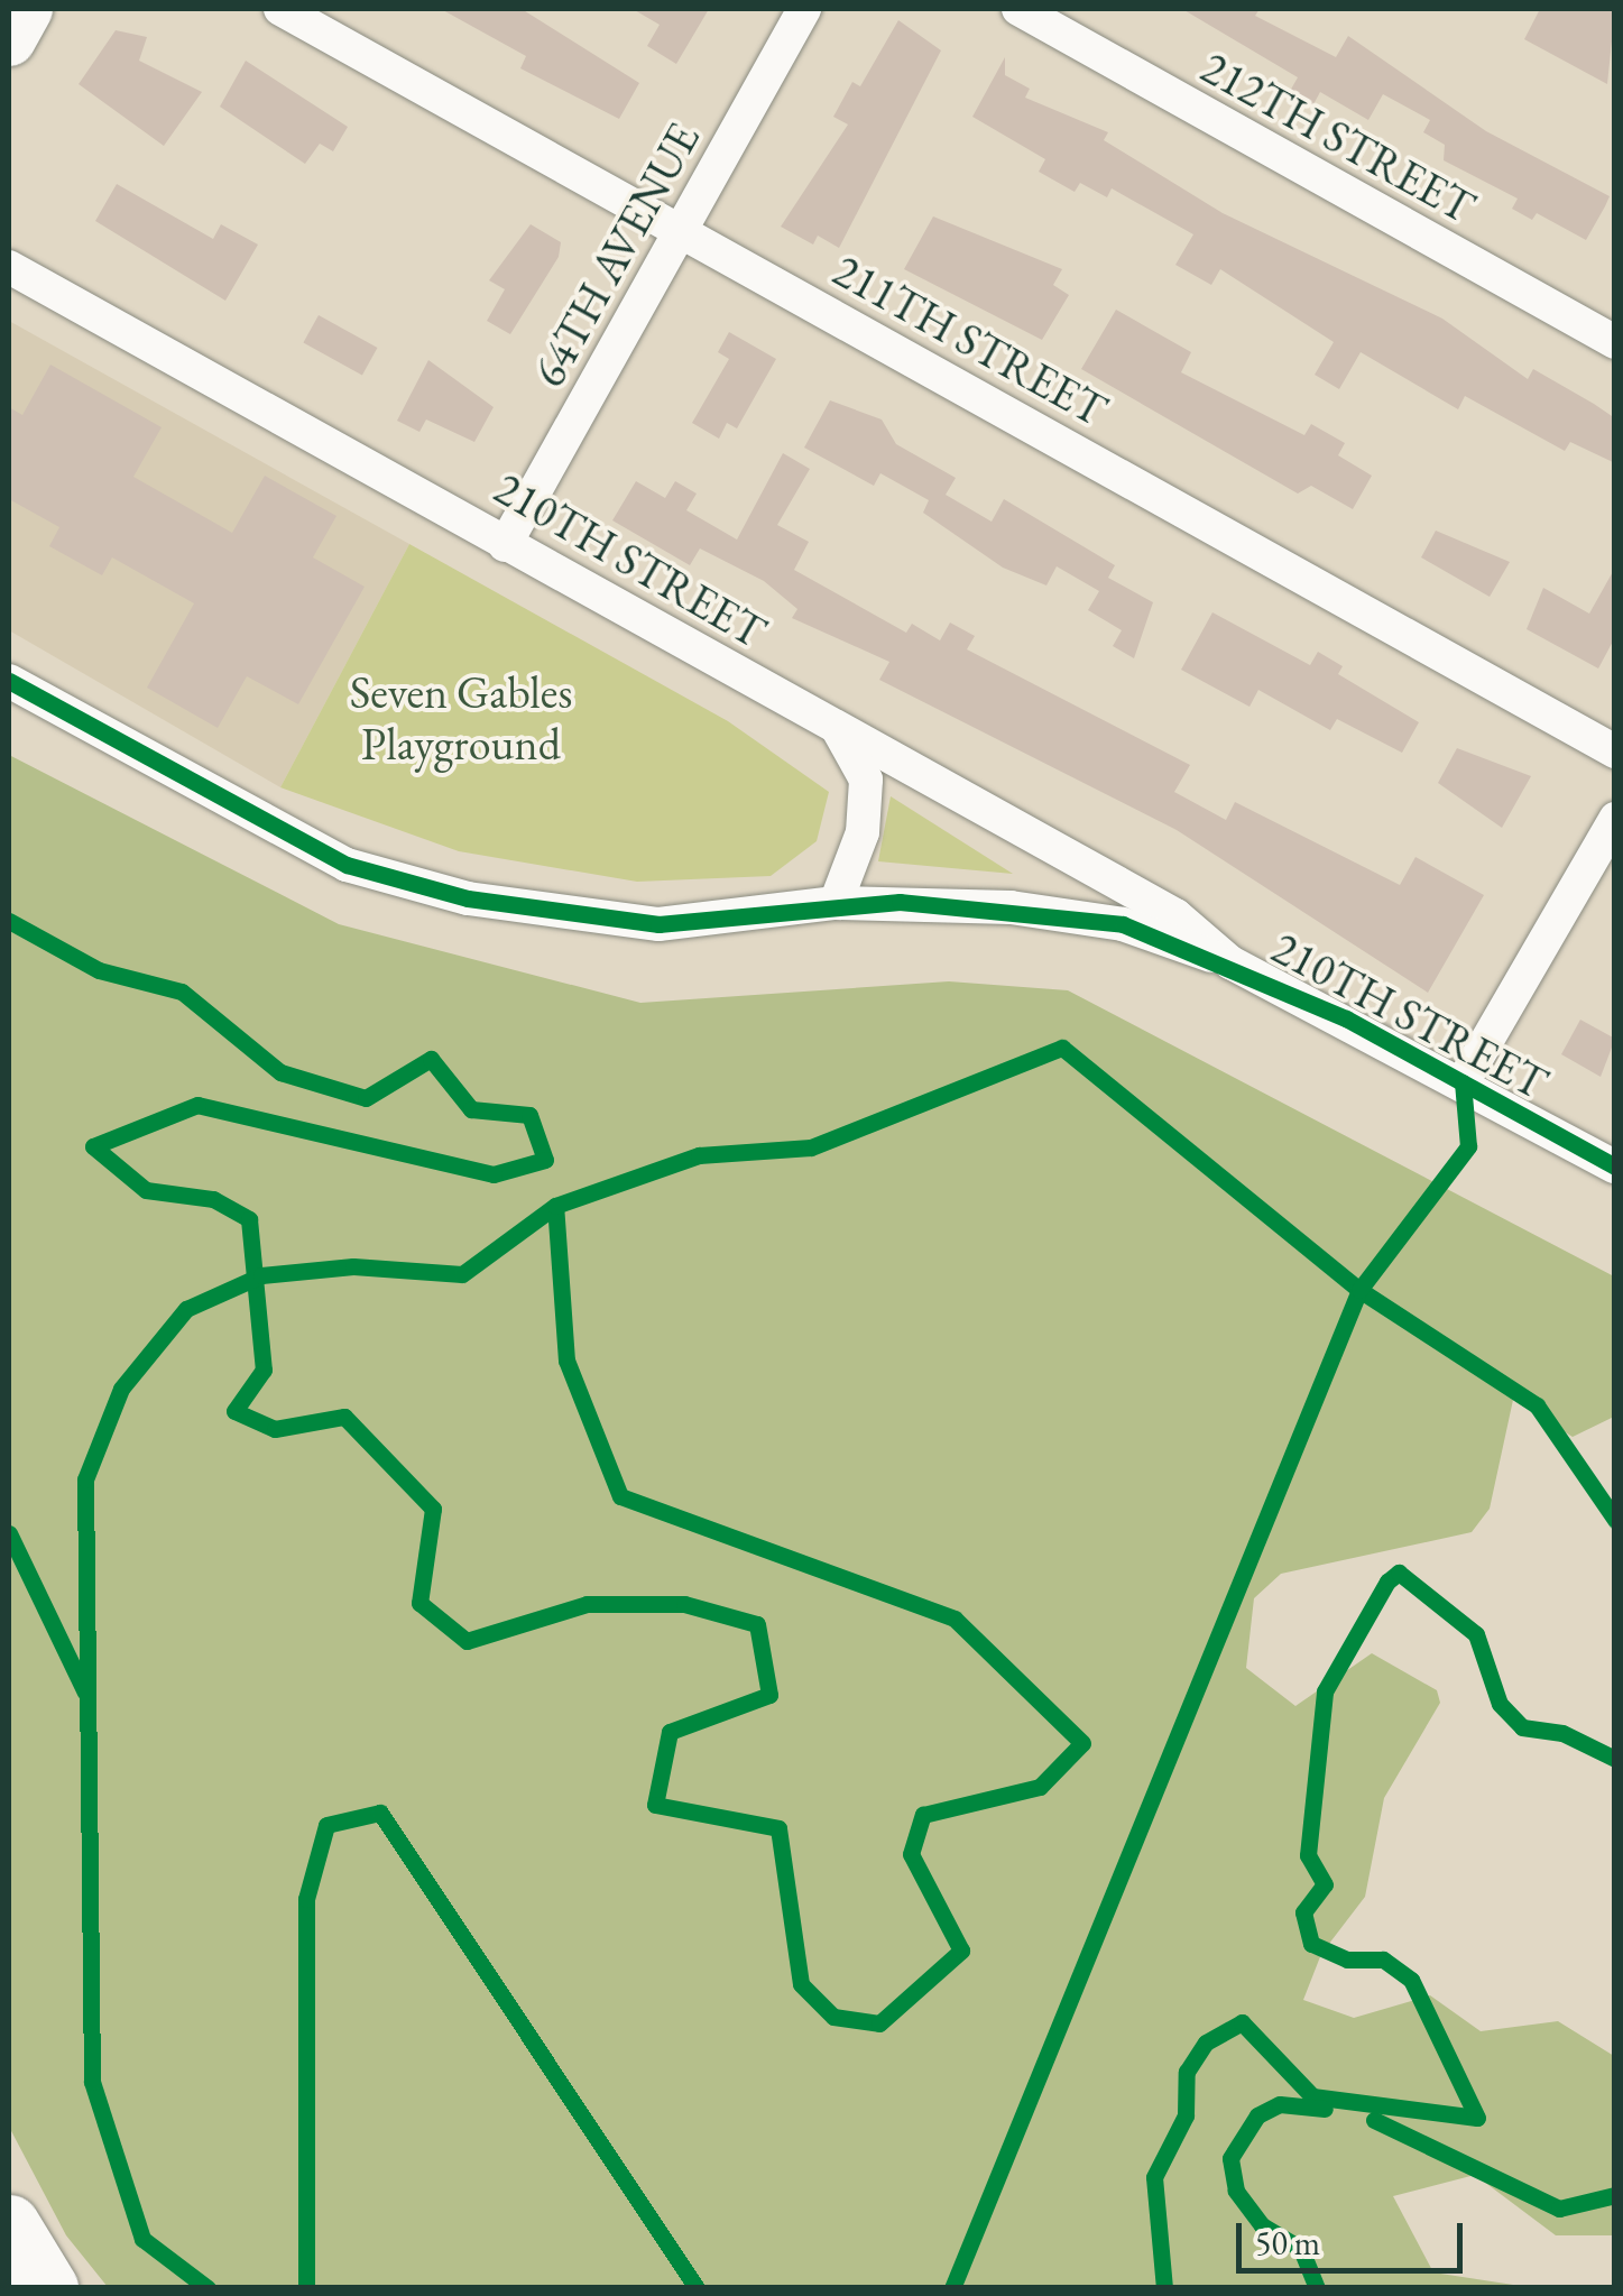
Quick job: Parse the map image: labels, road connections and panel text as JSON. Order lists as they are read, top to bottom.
{
  "streets": {
    "street": [
      "212TH STREET",
      "64TH AVENUE",
      "211TH STREET",
      "210TH STREET"
    ]
  },
  "crossings": [
    ["64TH AVENUE", "211TH STREET"],
    ["64TH AVENUE", "210TH STREET"]
  ],
  "parks": ["Seven Gables Playground"],
  "scale_bar": "50 m"
}
